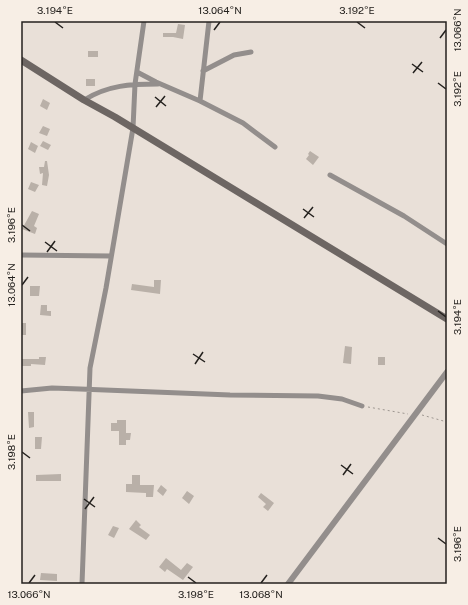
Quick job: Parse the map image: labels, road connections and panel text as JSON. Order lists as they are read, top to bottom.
{
  "coordinates": [
    "3.194°E",
    "13.064°N",
    "3.192°E",
    "13.066°N",
    "3.196°E",
    "3.198°E",
    "13.068°N"
  ]
}
